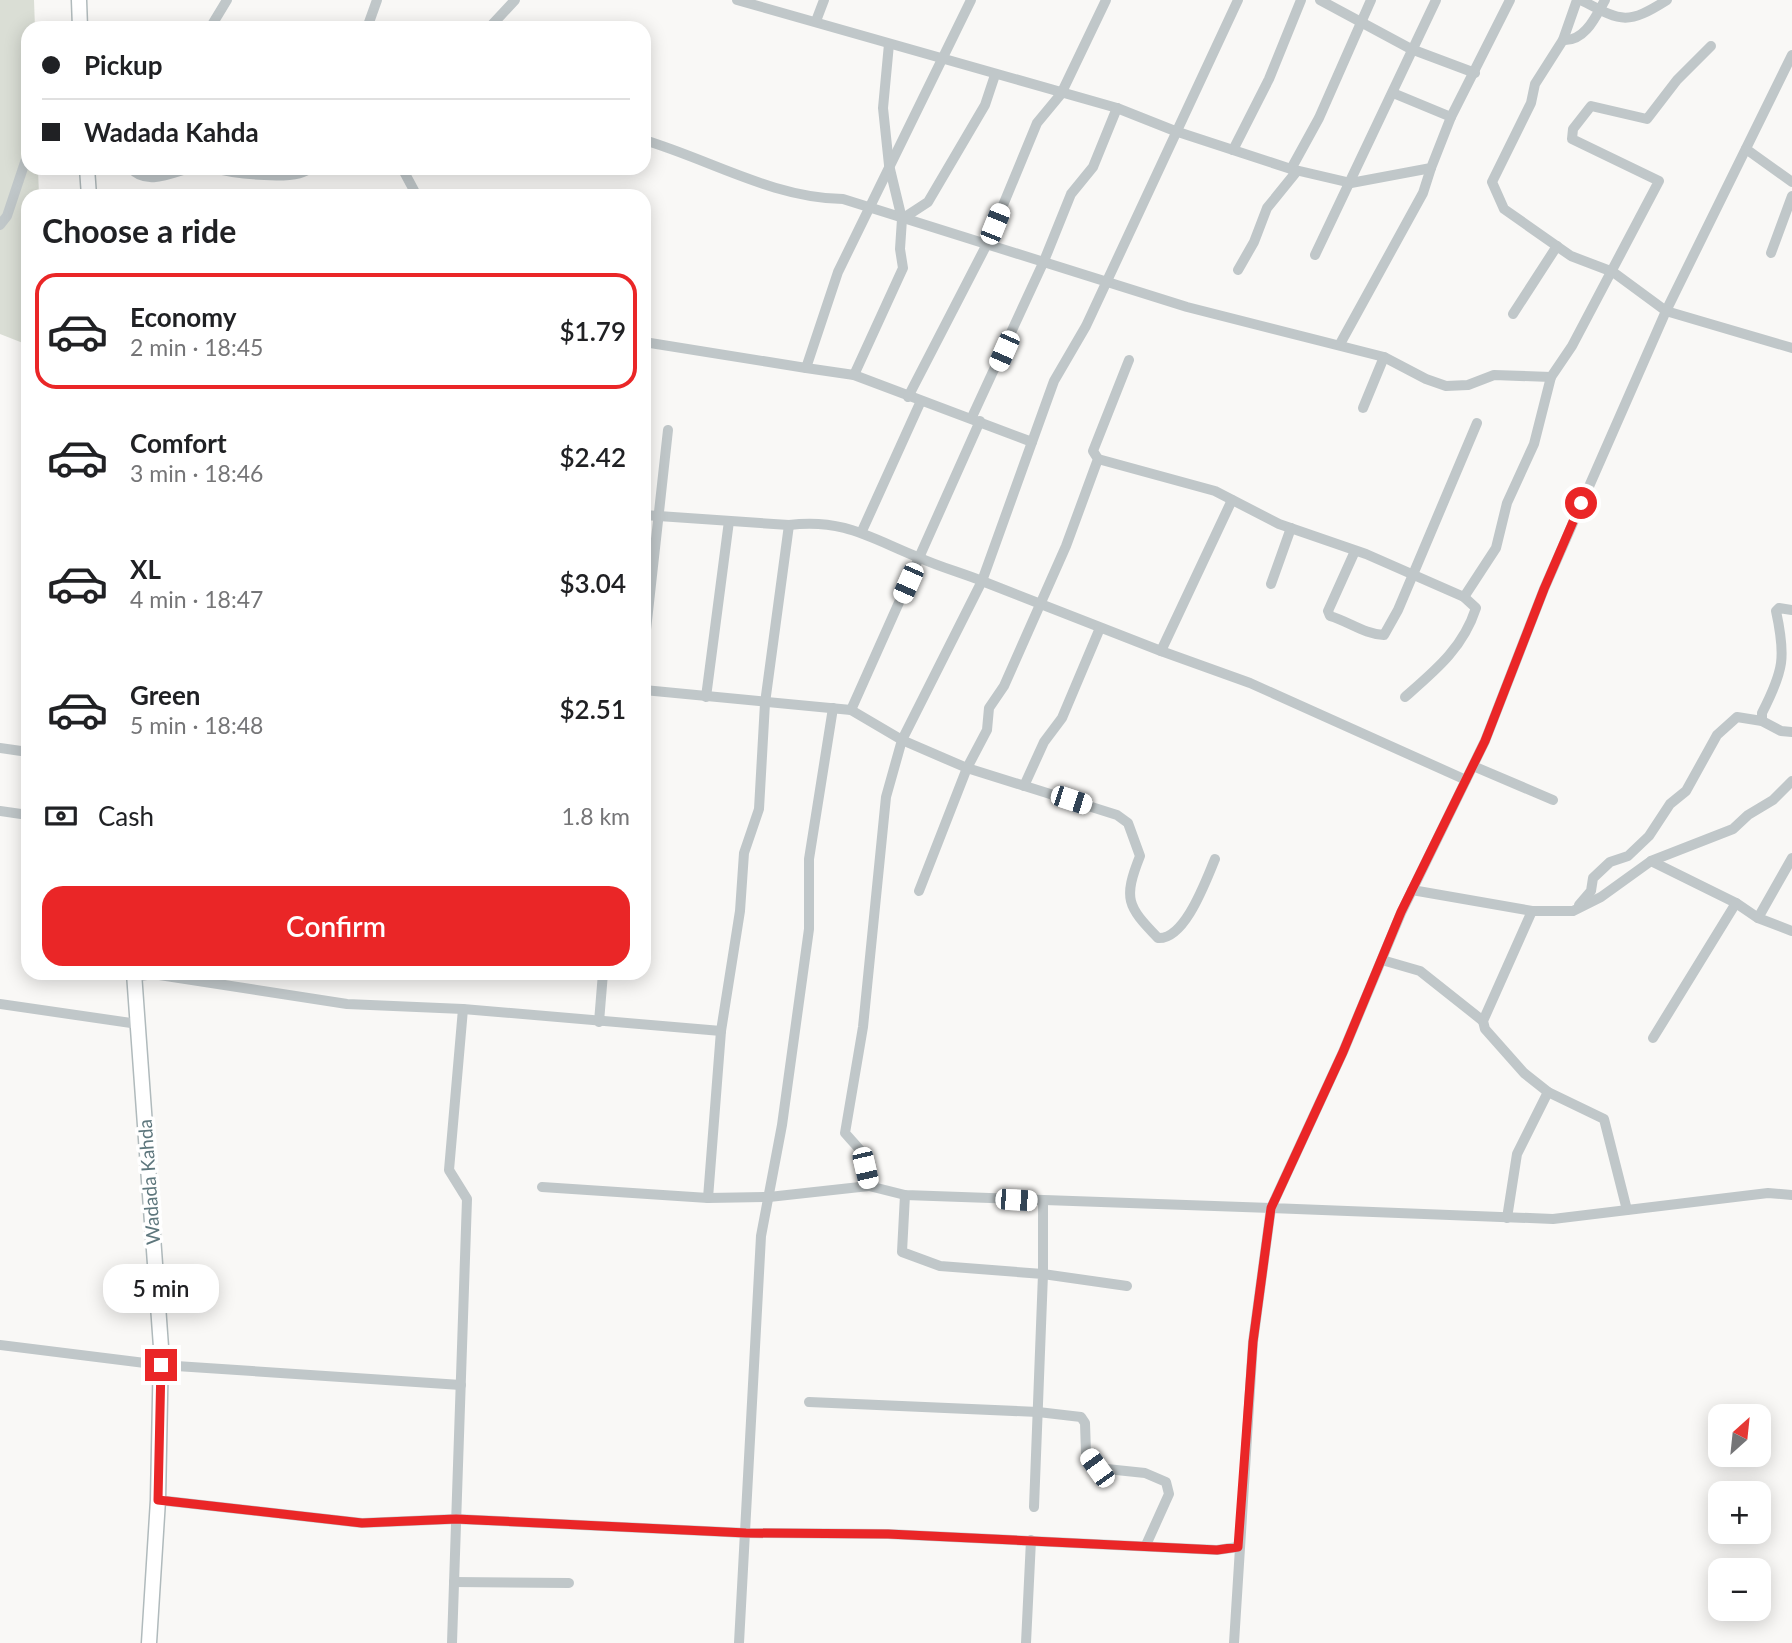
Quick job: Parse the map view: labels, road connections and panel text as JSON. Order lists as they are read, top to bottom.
{
  "streets": {
    "main road": ["Wadada Kahda"]
  },
  "north": "top right",
  "page": {
    "banner": ["Pickup", "Wadada Kahda"],
    "heading": "Choose a ride",
    "list": [
      {
        "name": "Economy",
        "note": "2 min · 18:45",
        "value": "$1.79"
      },
      {
        "name": "Comfort",
        "note": "3 min · 18:46",
        "value": "$2.42"
      },
      {
        "name": "XL",
        "note": "4 min · 18:47",
        "value": "$3.04"
      },
      {
        "name": "Green",
        "note": "5 min · 18:48",
        "value": "$2.51"
      }
    ],
    "pay": ["Cash", "1.8 km"],
    "buttons": "Confirm",
    "bubble": "5 min",
    "map_buttons": ["+", "−"]
  }
}
